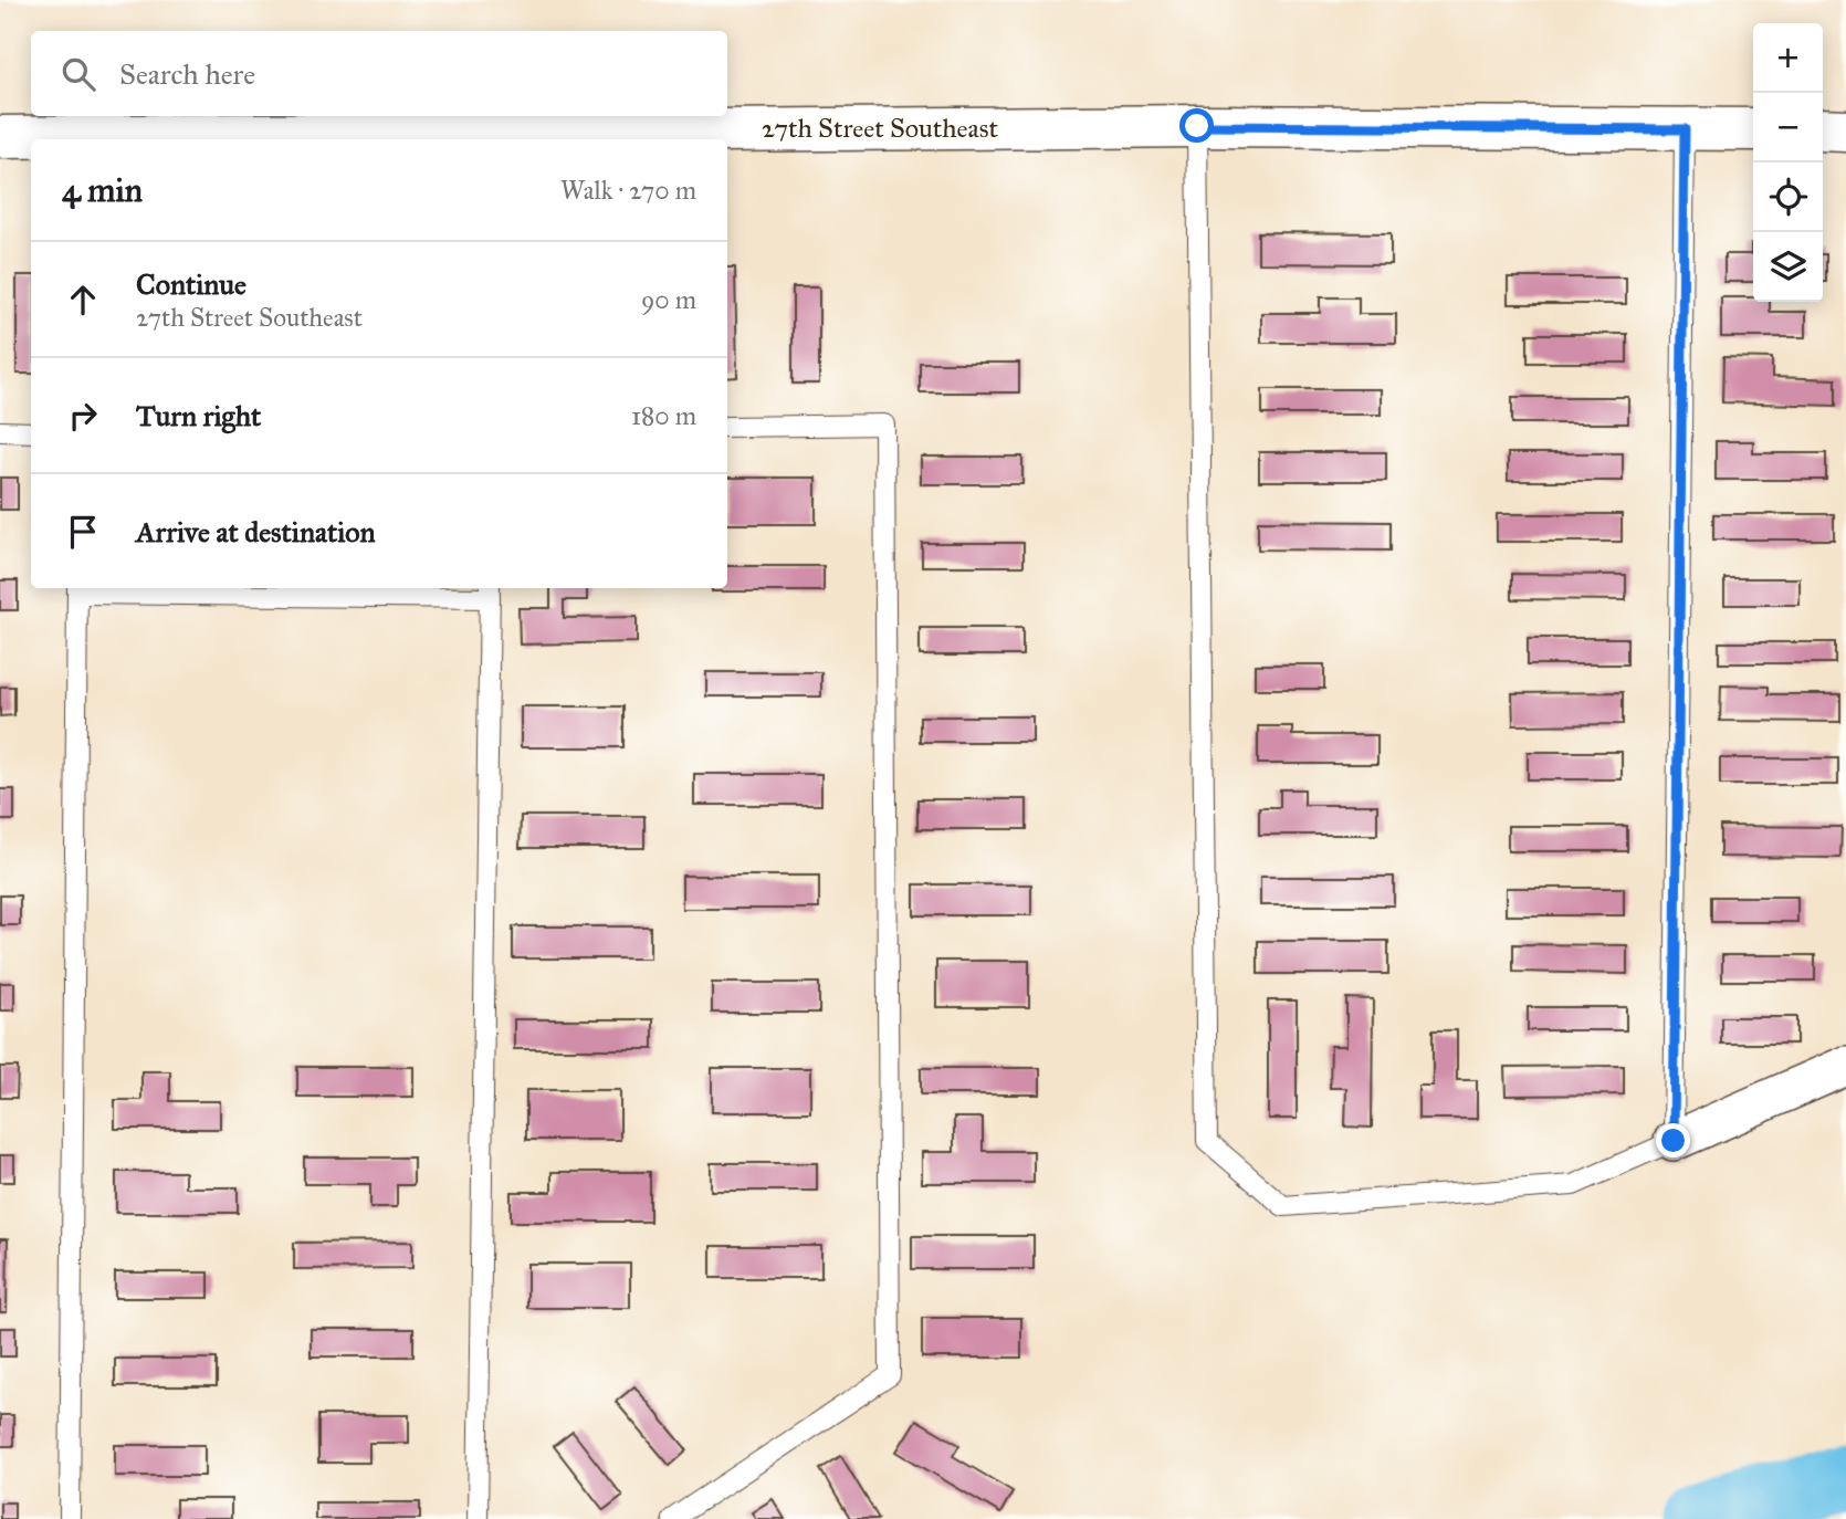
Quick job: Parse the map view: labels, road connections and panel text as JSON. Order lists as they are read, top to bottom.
{
  "streets": {
    "street": ["27th Street Southeast"]
  },
  "page": {
    "map_buttons": ["+", "−"],
    "search": "Search here",
    "heading": ["4 min", "Walk · 270 m"],
    "list": [
      ["Continue", "27th Street Southeast", "90 m"],
      ["Turn right", "180 m"],
      "Arrive at destination"
    ]
  }
}
